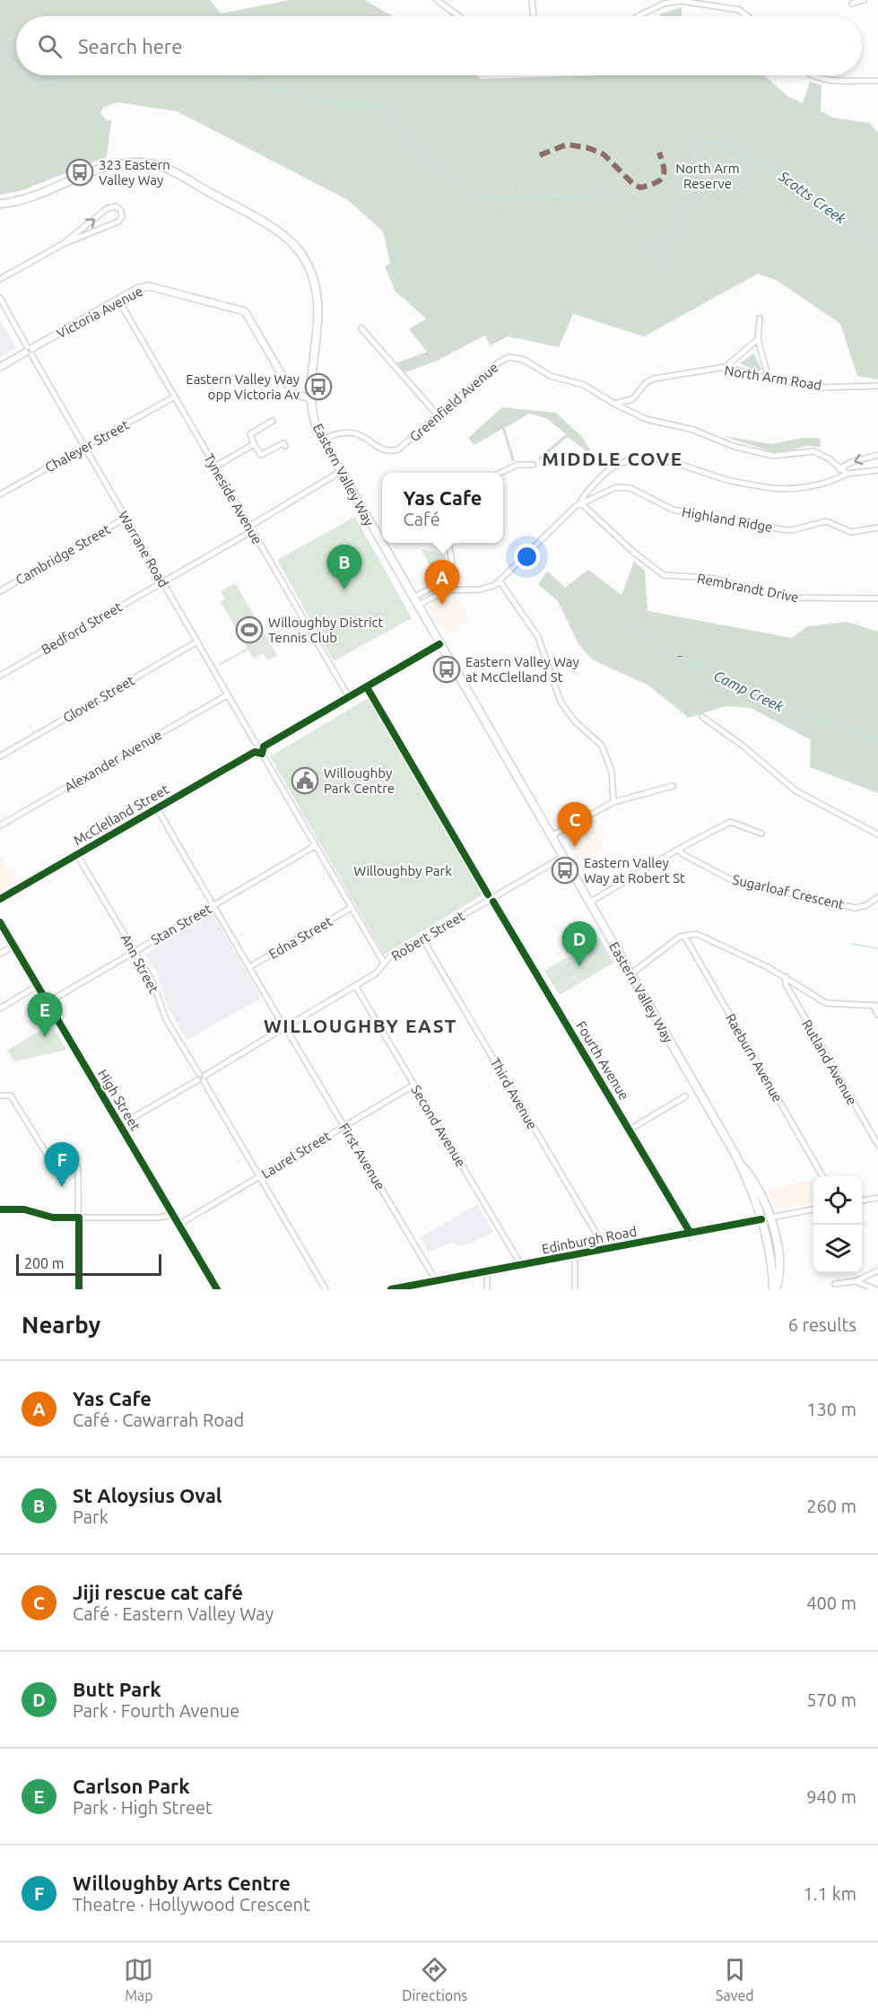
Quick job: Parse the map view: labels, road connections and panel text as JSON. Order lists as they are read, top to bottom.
{
  "streets": {
    "main road": ["Eastern Valley Way", "Edinburgh Road"],
    "street": [
      "Victoria Avenue",
      "North Arm Road",
      "Greenfield Avenue",
      "Chaleyer Street",
      "Tyneside Avenue",
      "Highland Ridge",
      "Warrane Road",
      "Cambridge Street",
      "Rembrandt Drive",
      "Bedford Street",
      "Glover Street",
      "Alexander Avenue",
      "McClelland Street",
      "Sugarloaf Crescent",
      "Stan Street",
      "Robert Street",
      "Edna Street",
      "Ann Street",
      "Raeburn Avenue",
      "Fourth Avenue",
      "Rutland Avenue",
      "Third Avenue",
      "High Street",
      "Second Avenue",
      "Laurel Street",
      "First Avenue"
    ]
  },
  "crossings": [
    ["Victoria Avenue", "Eastern Valley Way"],
    ["Victoria Avenue", "Tyneside Avenue"],
    ["Victoria Avenue", "Warrane Road"],
    ["North Arm Road", "Greenfield Avenue"],
    ["Greenfield Avenue", "Eastern Valley Way"],
    ["Chaleyer Street", "Tyneside Avenue"],
    ["Chaleyer Street", "Warrane Road"],
    ["Eastern Valley Way", "Bedford Street"],
    ["Eastern Valley Way", "Robert Street"],
    ["Eastern Valley Way", "Edinburgh Road"],
    ["Tyneside Avenue", "Bedford Street"],
    ["Highland Ridge", "Rembrandt Drive"],
    ["Warrane Road", "Cambridge Street"],
    ["Warrane Road", "Bedford Street"],
    ["Warrane Road", "Glover Street"],
    ["Warrane Road", "Alexander Avenue"],
    ["McClelland Street", "Ann Street"],
    ["Stan Street", "Ann Street"],
    ["Stan Street", "High Street"],
    ["Robert Street", "Fourth Avenue"],
    ["Robert Street", "Third Avenue"],
    ["Robert Street", "Second Avenue"],
    ["Ann Street", "Laurel Street"],
    ["Fourth Avenue", "Edinburgh Road"],
    ["Third Avenue", "Edinburgh Road"],
    ["High Street", "Laurel Street"],
    ["Second Avenue", "Laurel Street"],
    ["Second Avenue", "Edinburgh Road"],
    ["Laurel Street", "First Avenue"],
    ["First Avenue", "Edinburgh Road"]
  ],
  "districts": ["MIDDLE COVE", "WILLOUGHBY EAST"],
  "water": ["Scotts Creek", "Camp Creek"],
  "parks": ["North Arm Reserve", "Willoughby Park"],
  "places": {
    "bus stop": [
      "323 Eastern Valley Way",
      "Eastern Valley Way opp Victoria Av",
      "Eastern Valley Way at McClelland St",
      "Eastern Valley Way at Robert St"
    ],
    "sports": ["Willoughby District Tennis Club"],
    "public building": ["Willoughby Park Centre"]
  },
  "scale_bar": "200 m",
  "page": {
    "search": "Search here",
    "popup": ["Yas Cafe", "Café"],
    "pins": [
      "B",
      "A",
      "C",
      "D",
      "E",
      "F"
    ],
    "scale": "200 m",
    "heading": ["Nearby", "6 results"],
    "list": [
      {
        "mark": "A",
        "name": "Yas Cafe",
        "note": "Café · Cawarrah Road",
        "value": "130 m"
      },
      {
        "mark": "B",
        "name": "St Aloysius Oval",
        "note": "Park",
        "value": "260 m"
      },
      {
        "mark": "C",
        "name": "Jiji rescue cat café",
        "note": "Café · Eastern Valley Way",
        "value": "400 m"
      },
      {
        "mark": "D",
        "name": "Butt Park",
        "note": "Park · Fourth Avenue",
        "value": "570 m"
      },
      {
        "mark": "E",
        "name": "Carlson Park",
        "note": "Park · High Street",
        "value": "940 m"
      },
      {
        "mark": "F",
        "name": "Willoughby Arts Centre",
        "note": "Theatre · Hollywood Crescent",
        "value": "1.1 km"
      }
    ],
    "nav": ["Map", "Directions", "Saved"]
  }
}
